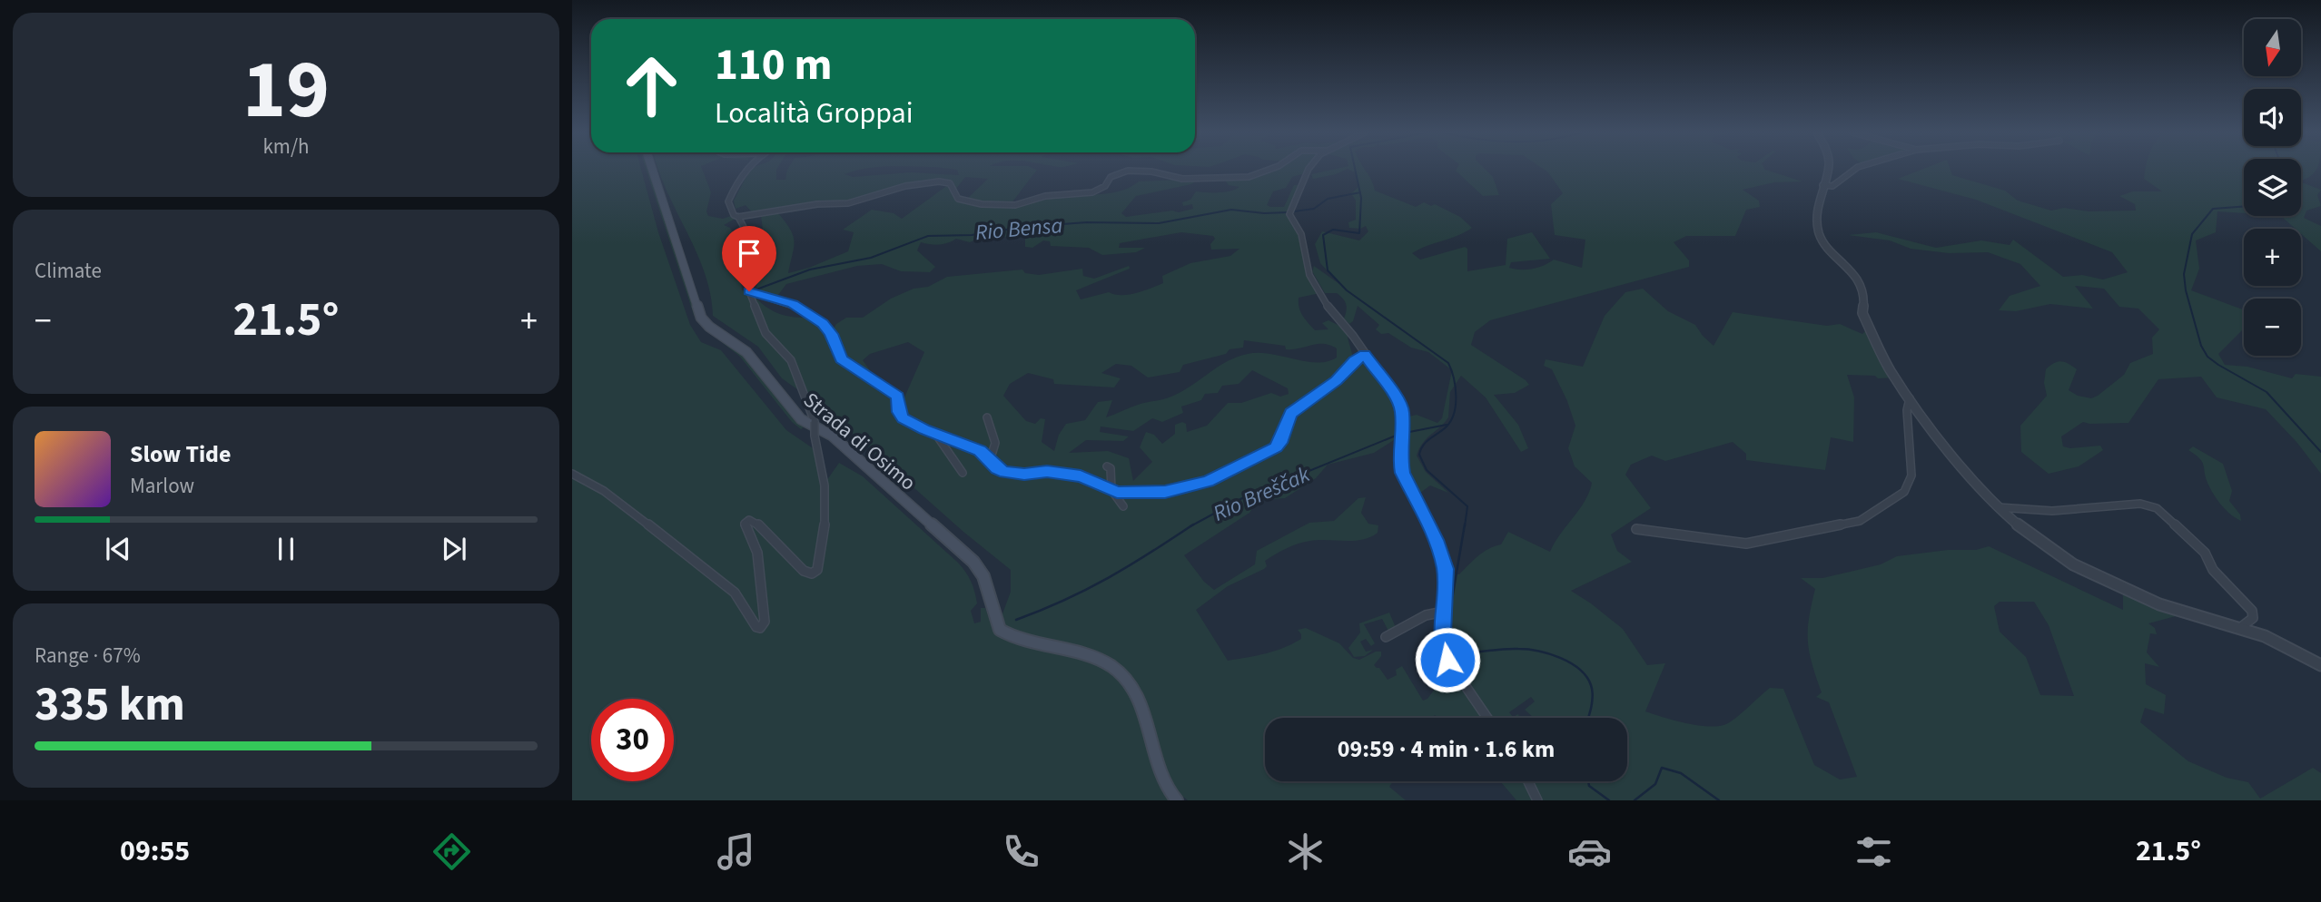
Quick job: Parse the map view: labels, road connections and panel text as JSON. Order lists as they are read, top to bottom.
{
  "streets": {
    "main road": ["Strada di Osimo"]
  },
  "water": ["Rio Bensa", "Rio Breščak"],
  "north": "bottom",
  "page": {
    "tile": [
      ["19", "km/h"],
      "Climate",
      ["Range · 67%", "335 km"]
    ],
    "map_buttons": ["+", "−"],
    "turn": ["110 m", "Località Groppai"],
    "heat": ["−", "21.5°", "+"],
    "song": ["Slow Tide", "Marlow"],
    "limit": "30",
    "trip": "09:59 · 4 min · 1.6 km",
    "tabs": ["09:55", "21.5°"]
  }
}
